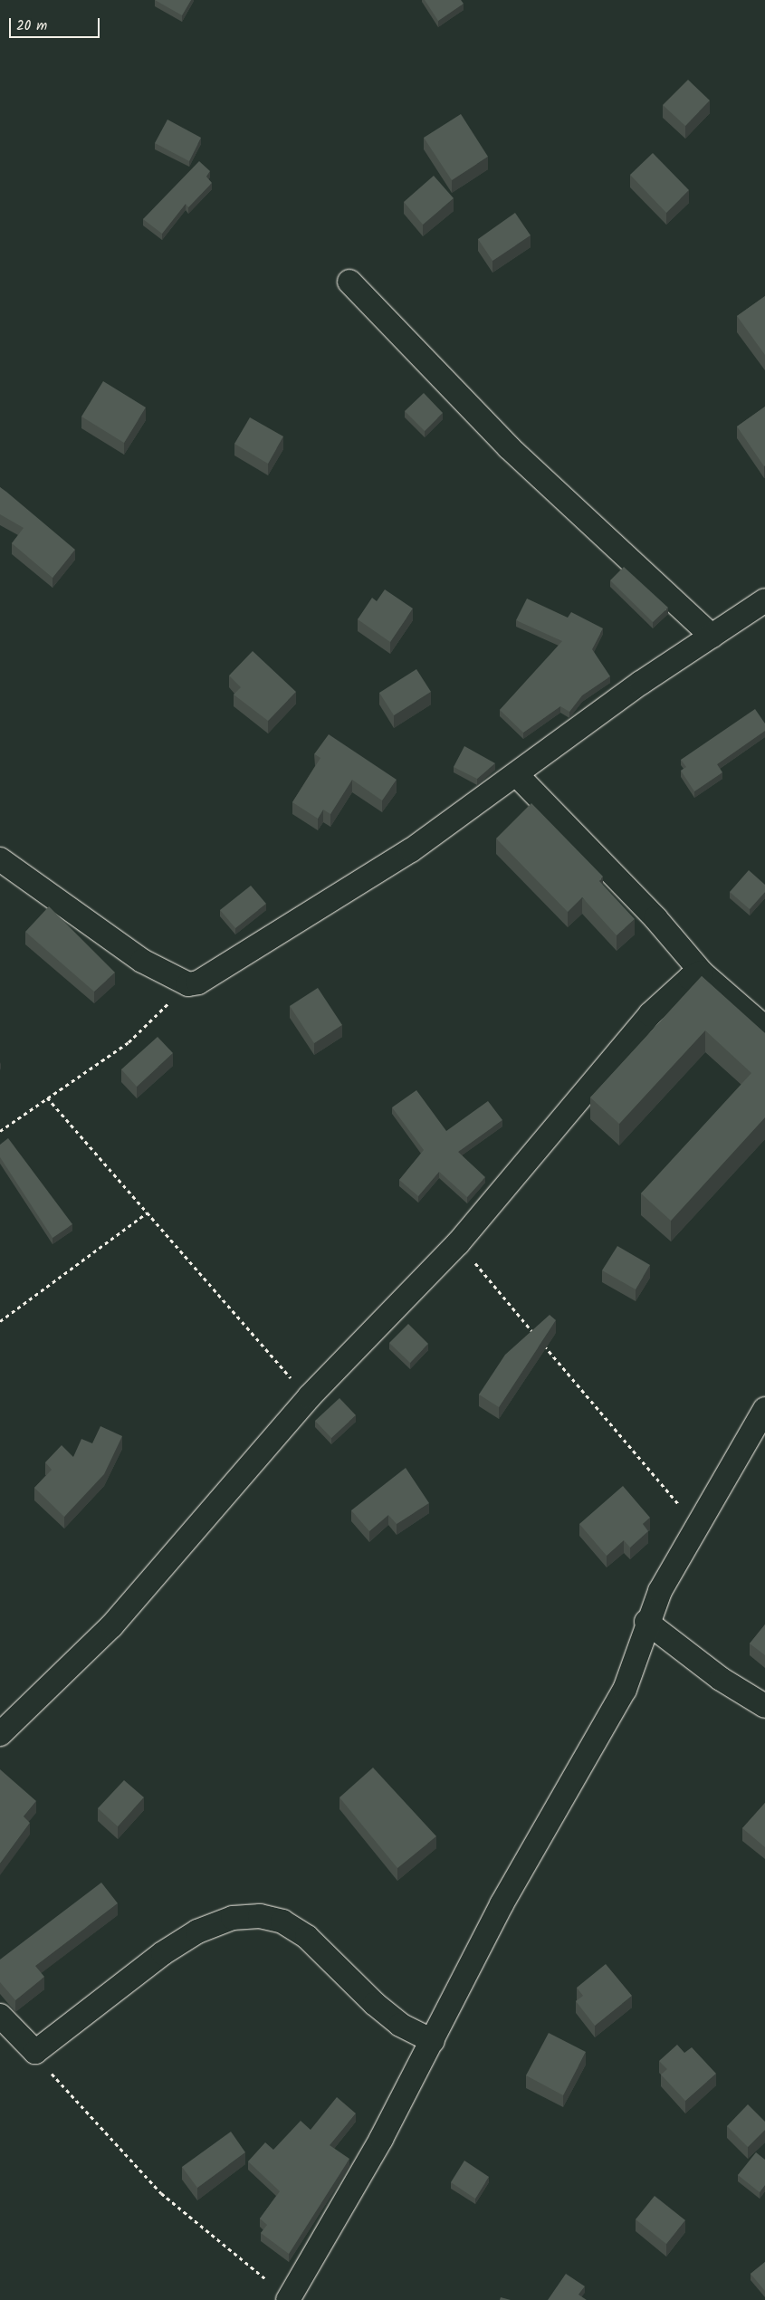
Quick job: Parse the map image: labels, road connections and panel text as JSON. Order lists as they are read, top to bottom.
{
  "scale_bar": "20 m"
}
